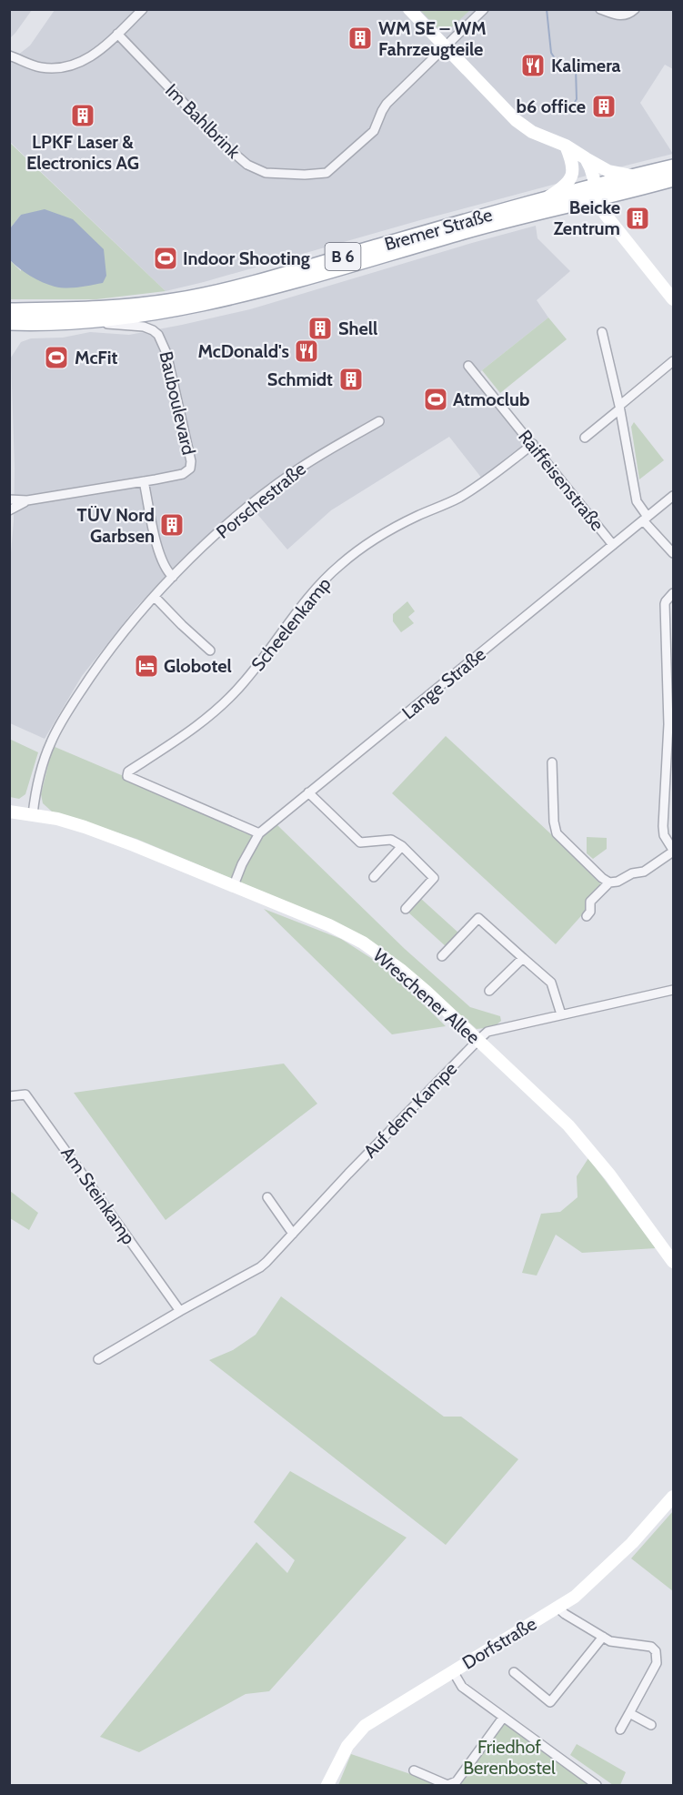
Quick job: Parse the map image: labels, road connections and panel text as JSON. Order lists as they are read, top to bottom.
{
  "streets": {
    "main road": ["Bremer Straße", "B 6"],
    "street": [
      "Im Bahlbrink",
      "Bauboulevard",
      "Raiffeisenstraße",
      "Porschestraße",
      "Scheelenkamp",
      "Lange Straße",
      "Wreschener Allee",
      "Auf dem Kampe",
      "Am Steinkamp",
      "Dorfstraße"
    ]
  },
  "crossings": [
    ["Bremer Straße", "Bauboulevard"],
    ["Raiffeisenstraße", "Scheelenkamp"],
    ["Raiffeisenstraße", "Lange Straße"],
    ["Porschestraße", "Wreschener Allee"],
    ["Scheelenkamp", "Lange Straße"],
    ["Lange Straße", "Wreschener Allee"],
    ["Wreschener Allee", "Auf dem Kampe"],
    ["Auf dem Kampe", "Am Steinkamp"]
  ],
  "parks": ["Friedhof Berenbostel"],
  "places": {
    "building": [
      "WM SE – WM Fahrzeugteile",
      "b6 office",
      "LPKF Laser & Electronics AG",
      "Beicke Zentrum",
      "Shell",
      "Schmidt",
      "TÜV Nord Garbsen"
    ],
    "restaurant": ["Kalimera", "McDonald's"],
    "sports": ["Indoor Shooting", "McFit", "Atmoclub"],
    "hotel": ["Globotel"]
  }
}
